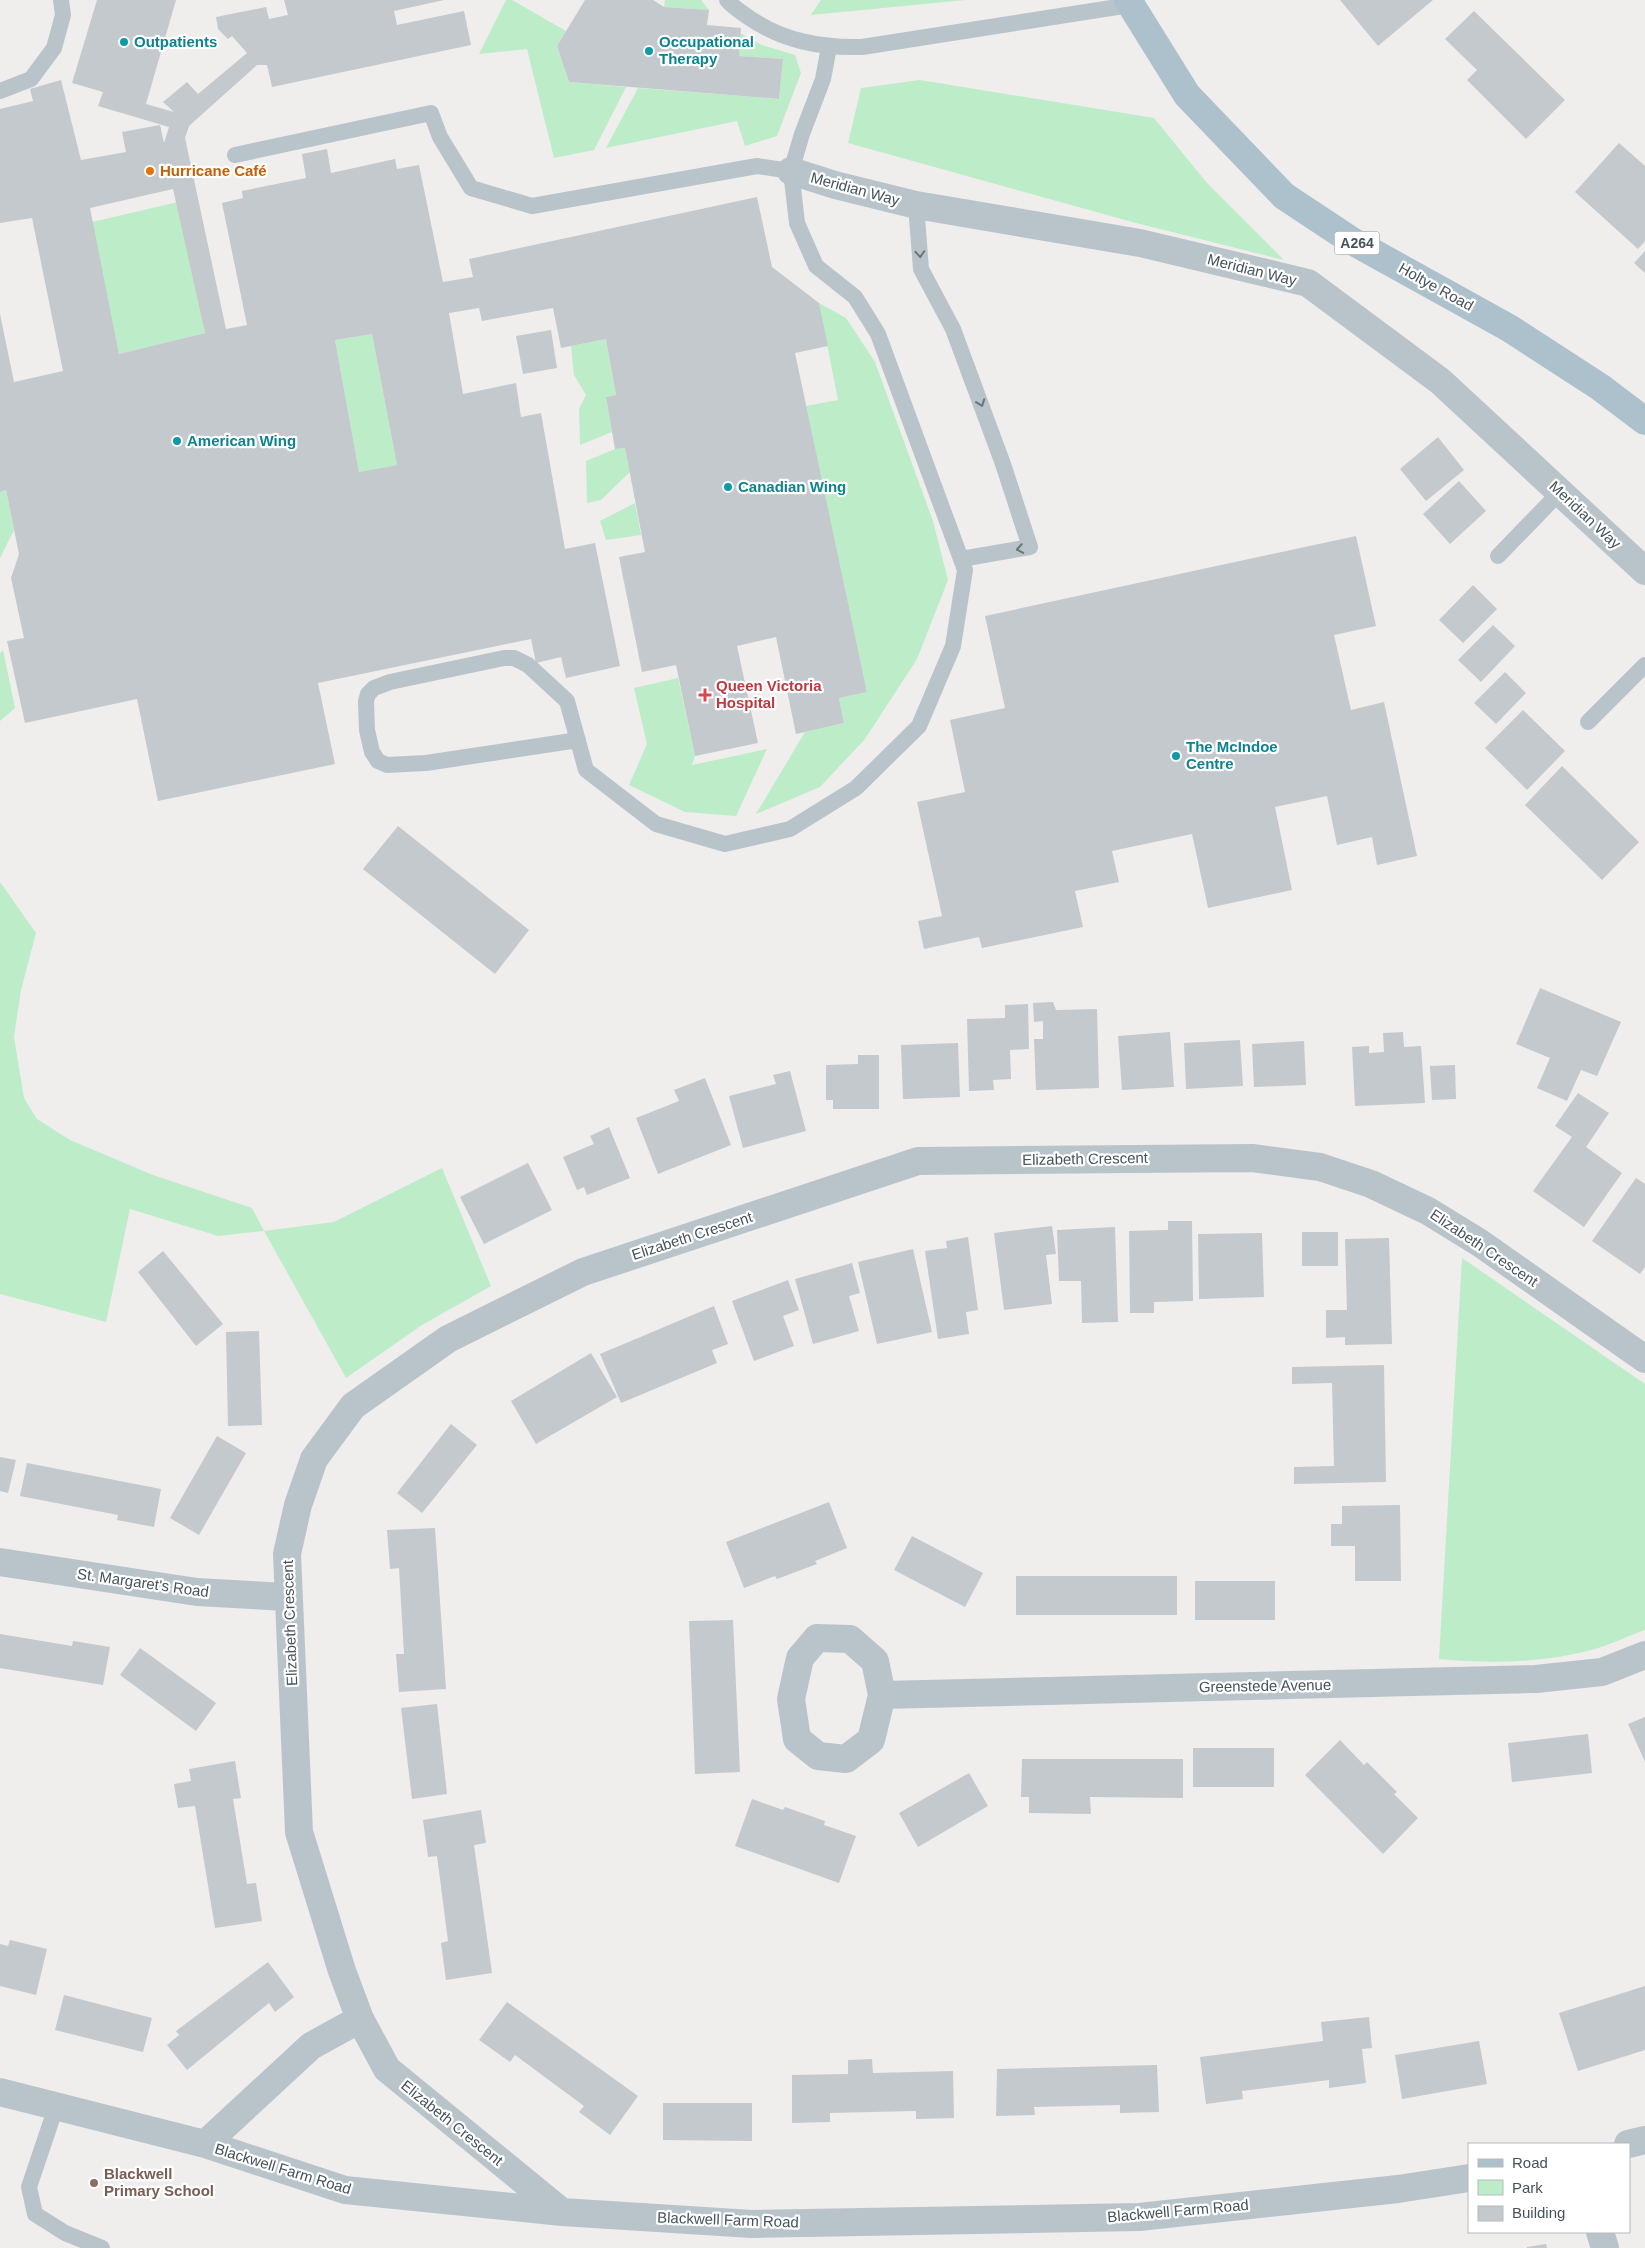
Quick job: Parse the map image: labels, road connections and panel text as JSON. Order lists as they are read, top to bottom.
{
  "streets": {
    "main road": ["A264", "Holtye Road"],
    "street": [
      "Meridian Way",
      "Elizabeth Crescent",
      "St. Margaret's Road",
      "Greenstede Avenue",
      "Blackwell Farm Road"
    ]
  },
  "crossings": [
    ["Elizabeth Crescent", "St. Margaret's Road"],
    ["Elizabeth Crescent", "Blackwell Farm Road"]
  ],
  "places": {
    "other": [
      "Outpatients",
      "Occupational Therapy",
      "Hurricane Café",
      "American Wing",
      "Canadian Wing",
      "The McIndoe Centre",
      "Blackwell Primary School"
    ],
    "health": ["Queen Victoria Hospital"]
  },
  "legend": ["Road", "Park", "Building"]
}
